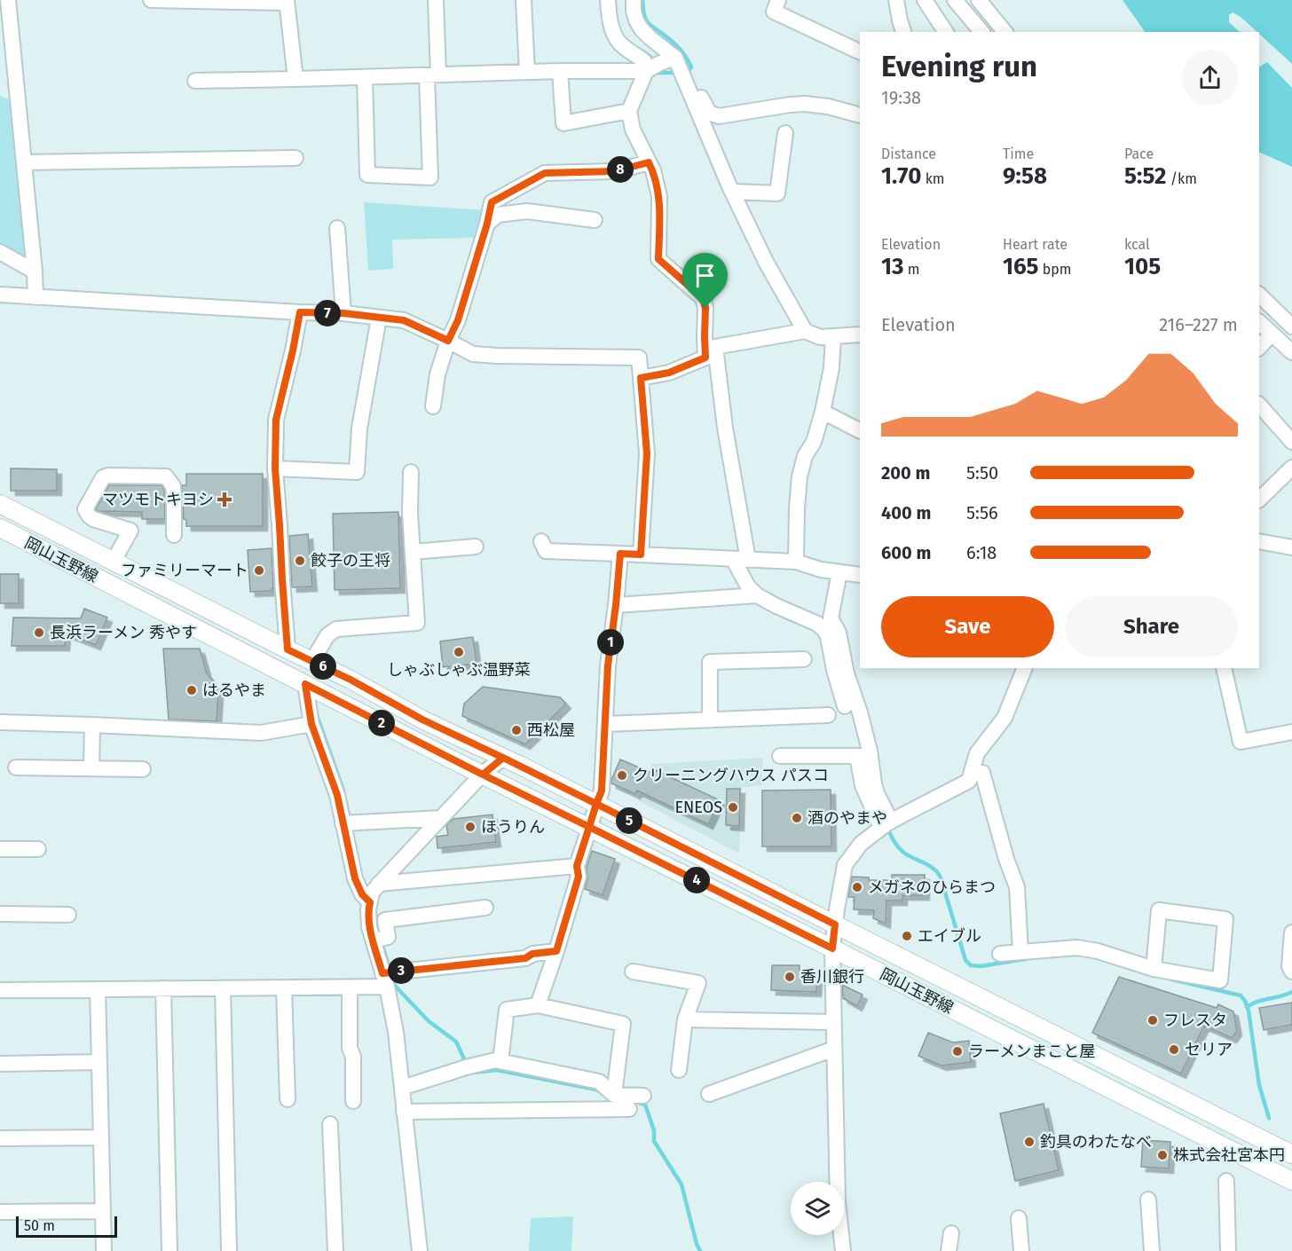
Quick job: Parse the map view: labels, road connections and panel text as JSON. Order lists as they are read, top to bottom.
{
  "streets": {
    "main road": ["岡山玉野線"]
  },
  "places": {
    "health": ["マツモトキヨシ"],
    "other": [
      "餃子の王将",
      "ファミリーマート",
      "長浜ラーメン 秀やす",
      "しゃぶしゃぶ温野菜",
      "はるやま",
      "西松屋",
      "クリーニングハウス パスコ",
      "ENEOS",
      "酒のやまや",
      "ほうりん",
      "メガネのひらまつ",
      "エイブル",
      "香川銀行",
      "フレスタ",
      "セリア",
      "ラーメンまこと屋",
      "釣具のわたなべ",
      "株式会社宮本円"
    ]
  },
  "scale_bar": "50 m",
  "page": {
    "heading": ["Evening run", "19:38"],
    "stats": [
      ["Distance", "1.70 km"],
      ["Time", "9:58"],
      ["Pace", "5:52 /km"],
      ["Elevation", "13 m"],
      ["Heart rate", "165 bpm"],
      ["kcal", "105"]
    ],
    "pins": [
      "8",
      "7",
      "1",
      "6",
      "2",
      "5",
      "4",
      "3"
    ],
    "chart": ["Elevation", "216–227 m"],
    "list": [
      {
        "name": "200 m",
        "note": "5:50"
      },
      {
        "name": "400 m",
        "note": "5:56"
      },
      {
        "name": "600 m",
        "note": "6:18"
      }
    ],
    "buttons": ["Save", "Share"],
    "scale": "50 m"
  }
}
